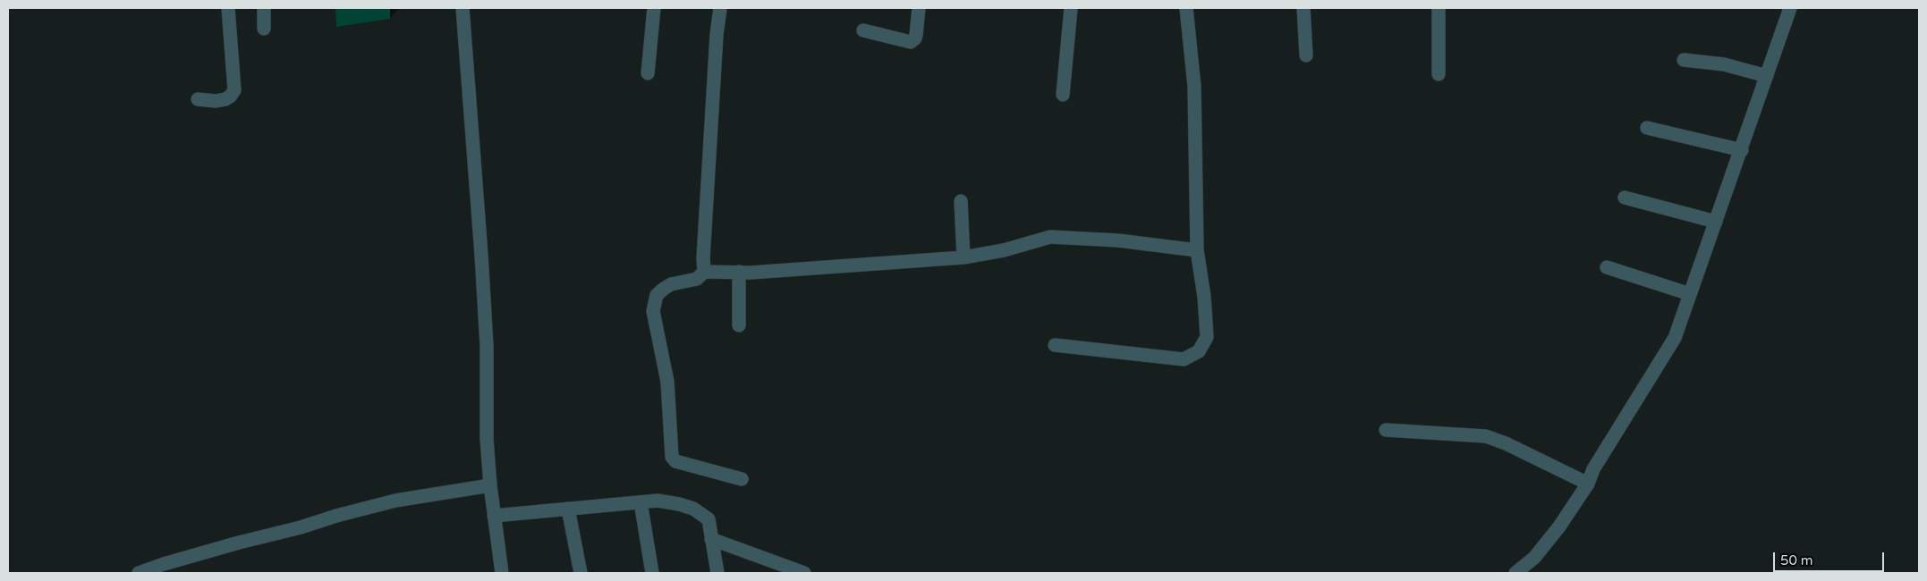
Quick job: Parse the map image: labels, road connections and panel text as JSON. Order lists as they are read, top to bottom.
{
  "scale_bar": "50 m"
}
